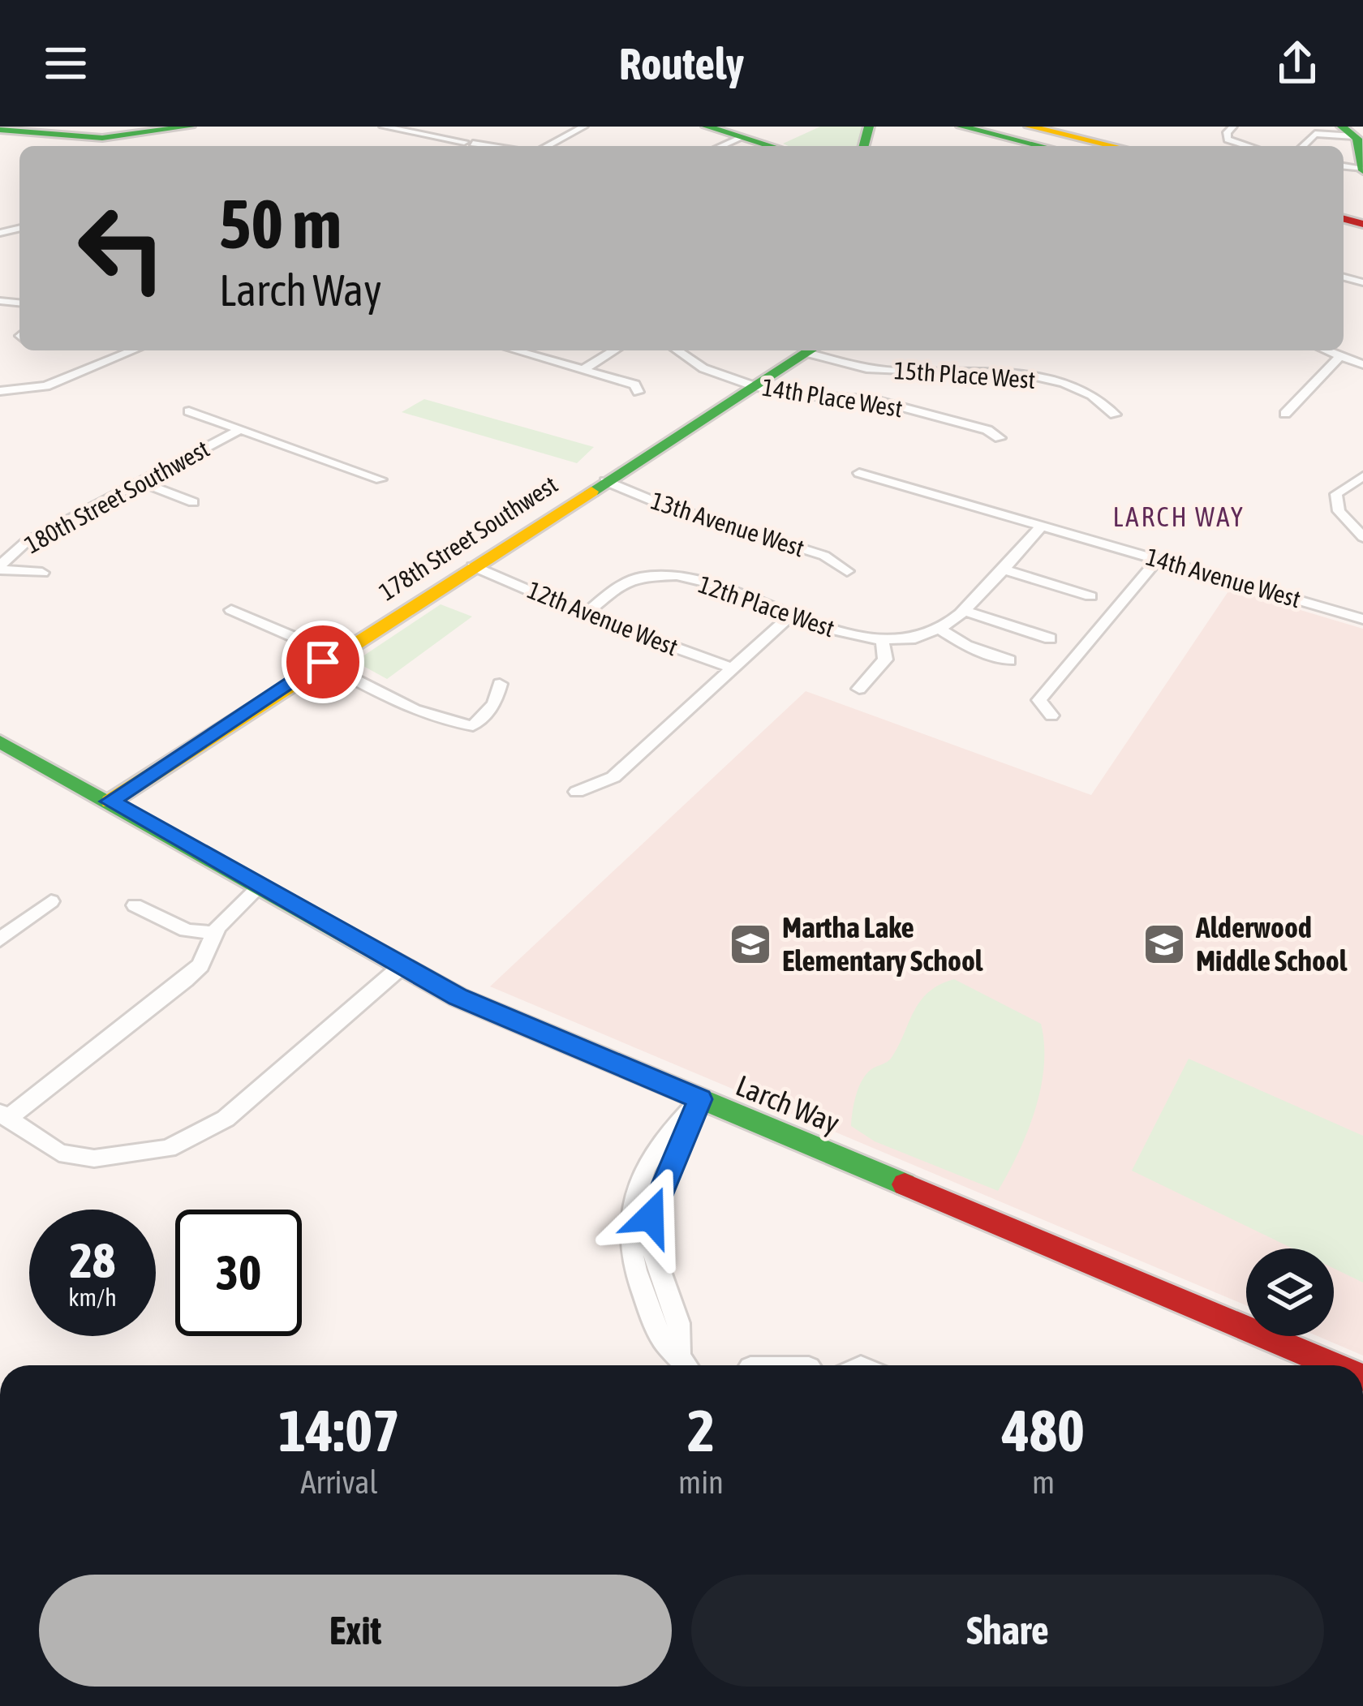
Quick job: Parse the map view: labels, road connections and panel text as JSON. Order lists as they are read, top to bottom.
{
  "streets": {
    "main road": ["178th Street Southwest", "Larch Way"],
    "street": [
      "15th Place West",
      "14th Place West",
      "180th Street Southwest",
      "13th Avenue West",
      "14th Avenue West",
      "12th Place West",
      "12th Avenue West"
    ]
  },
  "crossings": [
    ["14th Place West", "178th Street Southwest"],
    ["13th Avenue West", "178th Street Southwest"],
    ["178th Street Southwest", "12th Avenue West"],
    ["178th Street Southwest", "Larch Way"],
    ["12th Place West", "12th Avenue West"]
  ],
  "districts": ["LARCH WAY"],
  "places": {
    "school or university": ["Martha Lake Elementary School", "Alderwood Middle School"]
  },
  "page": {
    "header": "Routely",
    "turn": ["50 m", "Larch Way"],
    "speed": "28 km/h",
    "limit": "30",
    "eta": [
      "14:07",
      "Arrival",
      "2",
      "min",
      "480",
      "m"
    ],
    "buttons": ["Exit", "Share"]
  }
}
